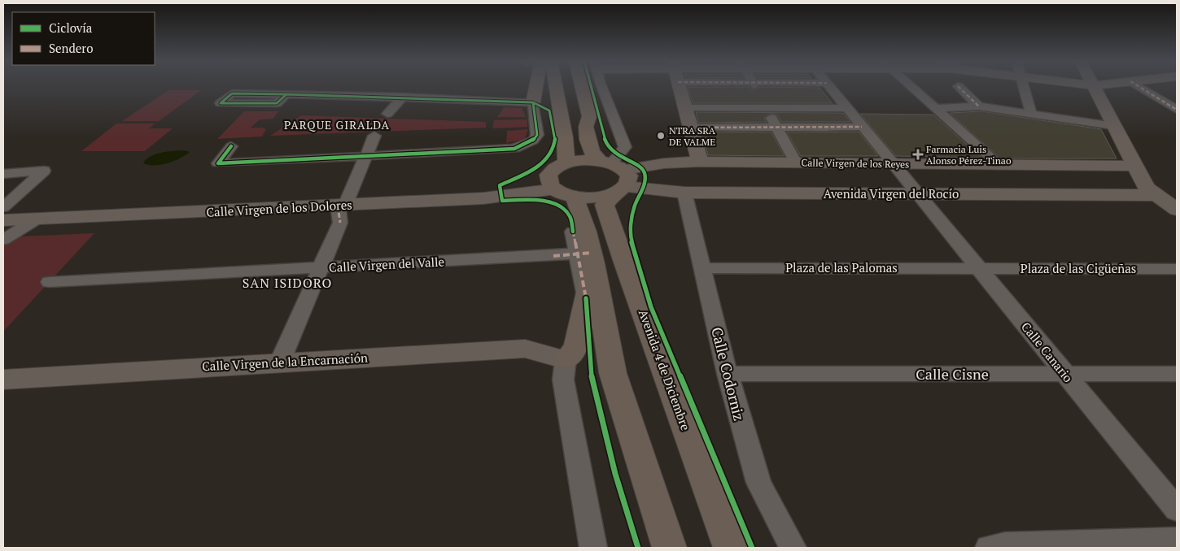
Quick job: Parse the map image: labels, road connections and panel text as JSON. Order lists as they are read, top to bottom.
{
  "streets": {
    "main road": ["Avenida 4 de Diciembre"],
    "street": [
      "Calle Virgen de los Reyes",
      "Avenida Virgen del Rocío",
      "Calle Virgen de los Dolores",
      "Calle Virgen del Valle",
      "Plaza de las Palomas",
      "Plaza de las Cigüeñas",
      "Calle Canario",
      "Calle Virgen de la Encarnación",
      "Calle Codorniz",
      "Calle Cisne"
    ]
  },
  "crossings": [
    ["Calle Virgen de los Reyes", "Avenida Virgen del Rocío"],
    ["Calle Virgen de los Reyes", "Calle Canario"],
    ["Calle Virgen de los Reyes", "Avenida 4 de Diciembre"],
    ["Avenida Virgen del Rocío", "Calle Canario"],
    ["Avenida Virgen del Rocío", "Avenida 4 de Diciembre"],
    ["Avenida Virgen del Rocío", "Calle Codorniz"],
    ["Plaza de las Palomas", "Plaza de las Cigüeñas"],
    ["Plaza de las Palomas", "Calle Canario"],
    ["Plaza de las Palomas", "Calle Codorniz"],
    ["Plaza de las Cigüeñas", "Calle Canario"],
    ["Calle Canario", "Calle Cisne"],
    ["Calle Codorniz", "Calle Cisne"]
  ],
  "districts": ["PARQUE GIRALDA", "SAN ISIDORO"],
  "places": {
    "other": ["NTRA SRA DE VALME"],
    "health": ["Farmacia Luis Alonso Pérez-Tinao"]
  },
  "legend": ["Ciclovía", "Sendero"]
}
